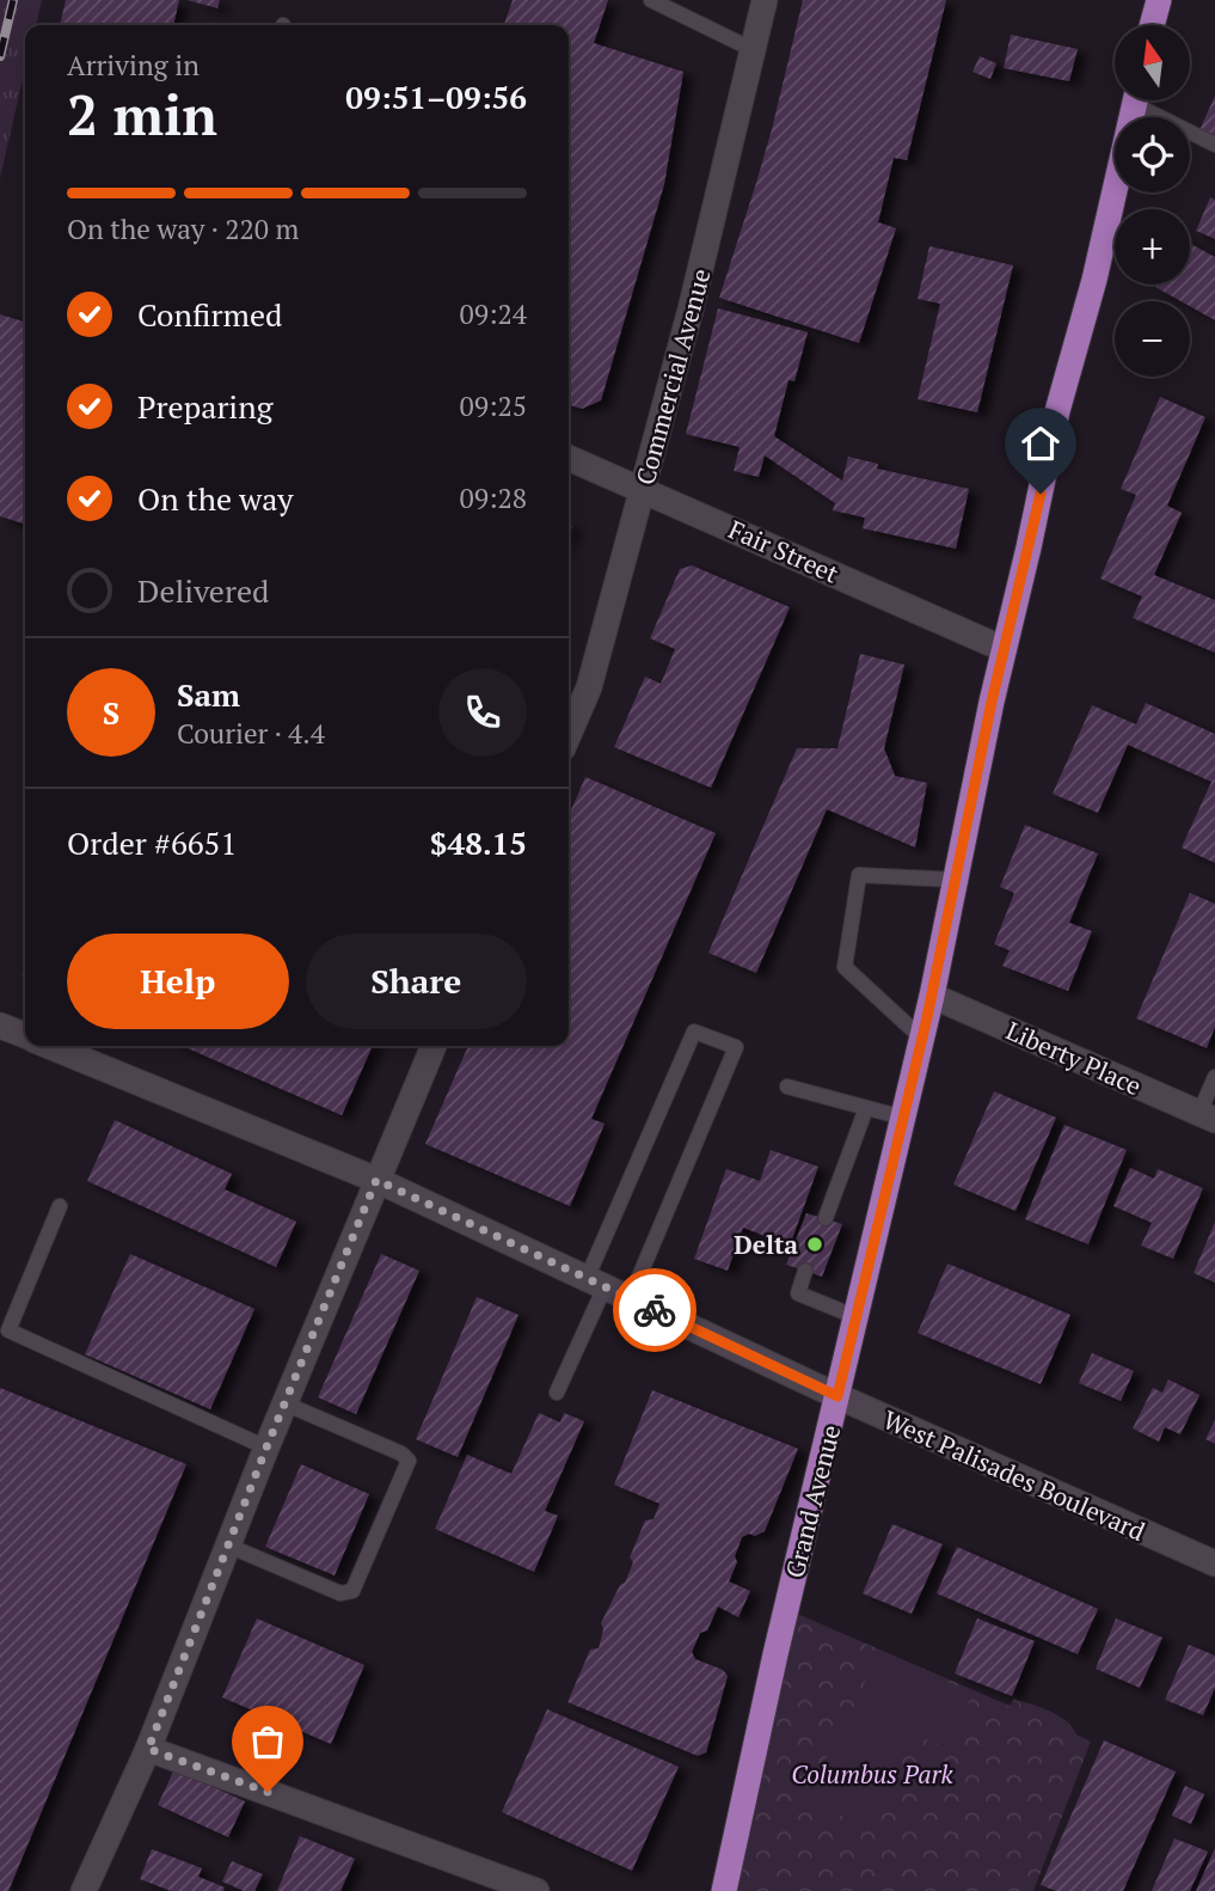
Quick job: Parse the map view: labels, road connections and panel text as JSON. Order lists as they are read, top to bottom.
{
  "streets": {
    "main road": ["Grand Avenue"],
    "street": [
      "Commercial Avenue",
      "Fair Street",
      "Liberty Place",
      "West Palisades Boulevard"
    ]
  },
  "crossings": [
    ["Commercial Avenue", "Fair Street"],
    ["Fair Street", "Grand Avenue"],
    ["Liberty Place", "Grand Avenue"],
    ["West Palisades Boulevard", "Grand Avenue"]
  ],
  "parks": ["Columbus Park"],
  "places": ["Delta"],
  "north": "top",
  "page": {
    "map_buttons": ["+", "−"],
    "heading": ["2 min", "Arriving in", "09:51–09:56"],
    "panel": [
      "Sam",
      "Courier · 4.4",
      "Order #6651",
      "$48.15"
    ],
    "bar": "On the way · 220 m",
    "list": [
      ["Confirmed", "09:24"],
      ["Preparing", "09:25"],
      ["On the way", "09:28"],
      "Delivered"
    ],
    "round": "S",
    "buttons": ["Help", "Share"]
  }
}
